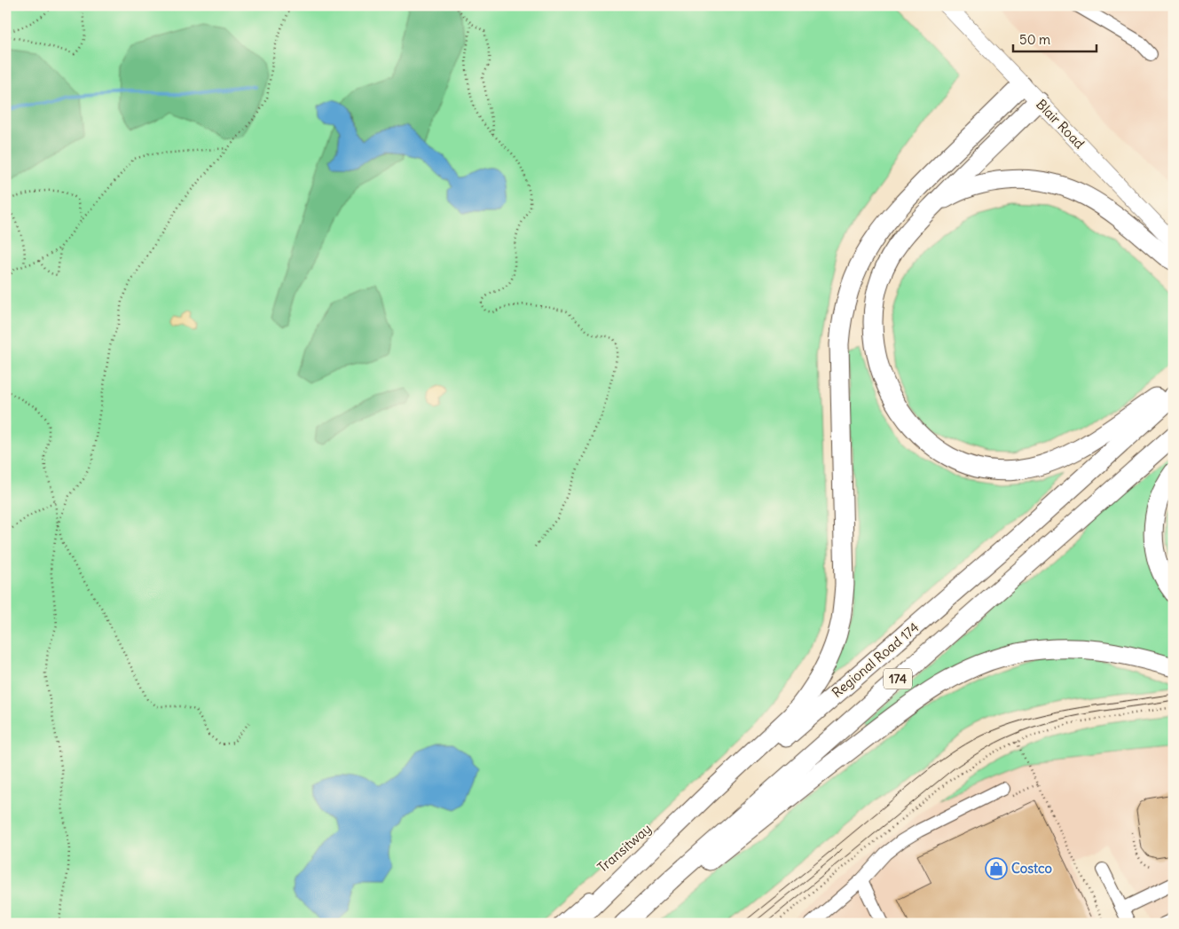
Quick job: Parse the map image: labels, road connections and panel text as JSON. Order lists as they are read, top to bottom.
{
  "streets": {
    "highway": ["Regional Road 174", "174"],
    "main road": ["Blair Road"],
    "street": ["Transitway"]
  },
  "places": {
    "shop": ["Costco"]
  },
  "scale_bar": "50 m"
}
